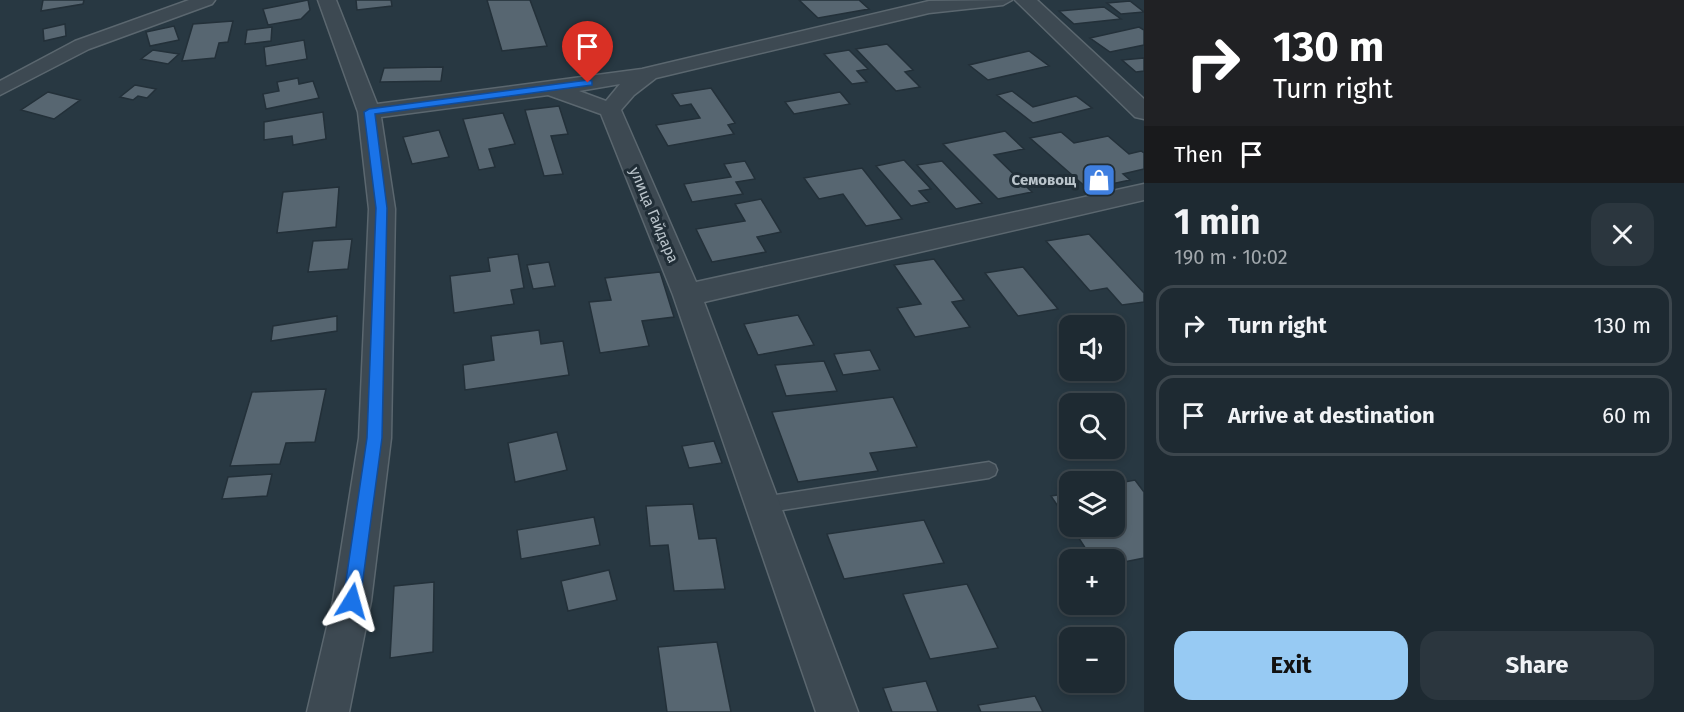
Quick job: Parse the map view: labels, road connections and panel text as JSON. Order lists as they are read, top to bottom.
{
  "streets": {
    "street": ["улица Гайдара"]
  },
  "places": {
    "shop": ["Семовощ"]
  },
  "page": {
    "turn": ["130 m", "Turn right"],
    "then": "Then",
    "heading": ["1 min", "190 m · 10:02"],
    "list": [
      {
        "name": "Turn right",
        "value": "130 m"
      },
      {
        "name": "Arrive at destination",
        "value": "60 m"
      }
    ],
    "map_buttons": ["+", "−"],
    "buttons": ["Exit", "Share"]
  }
}
